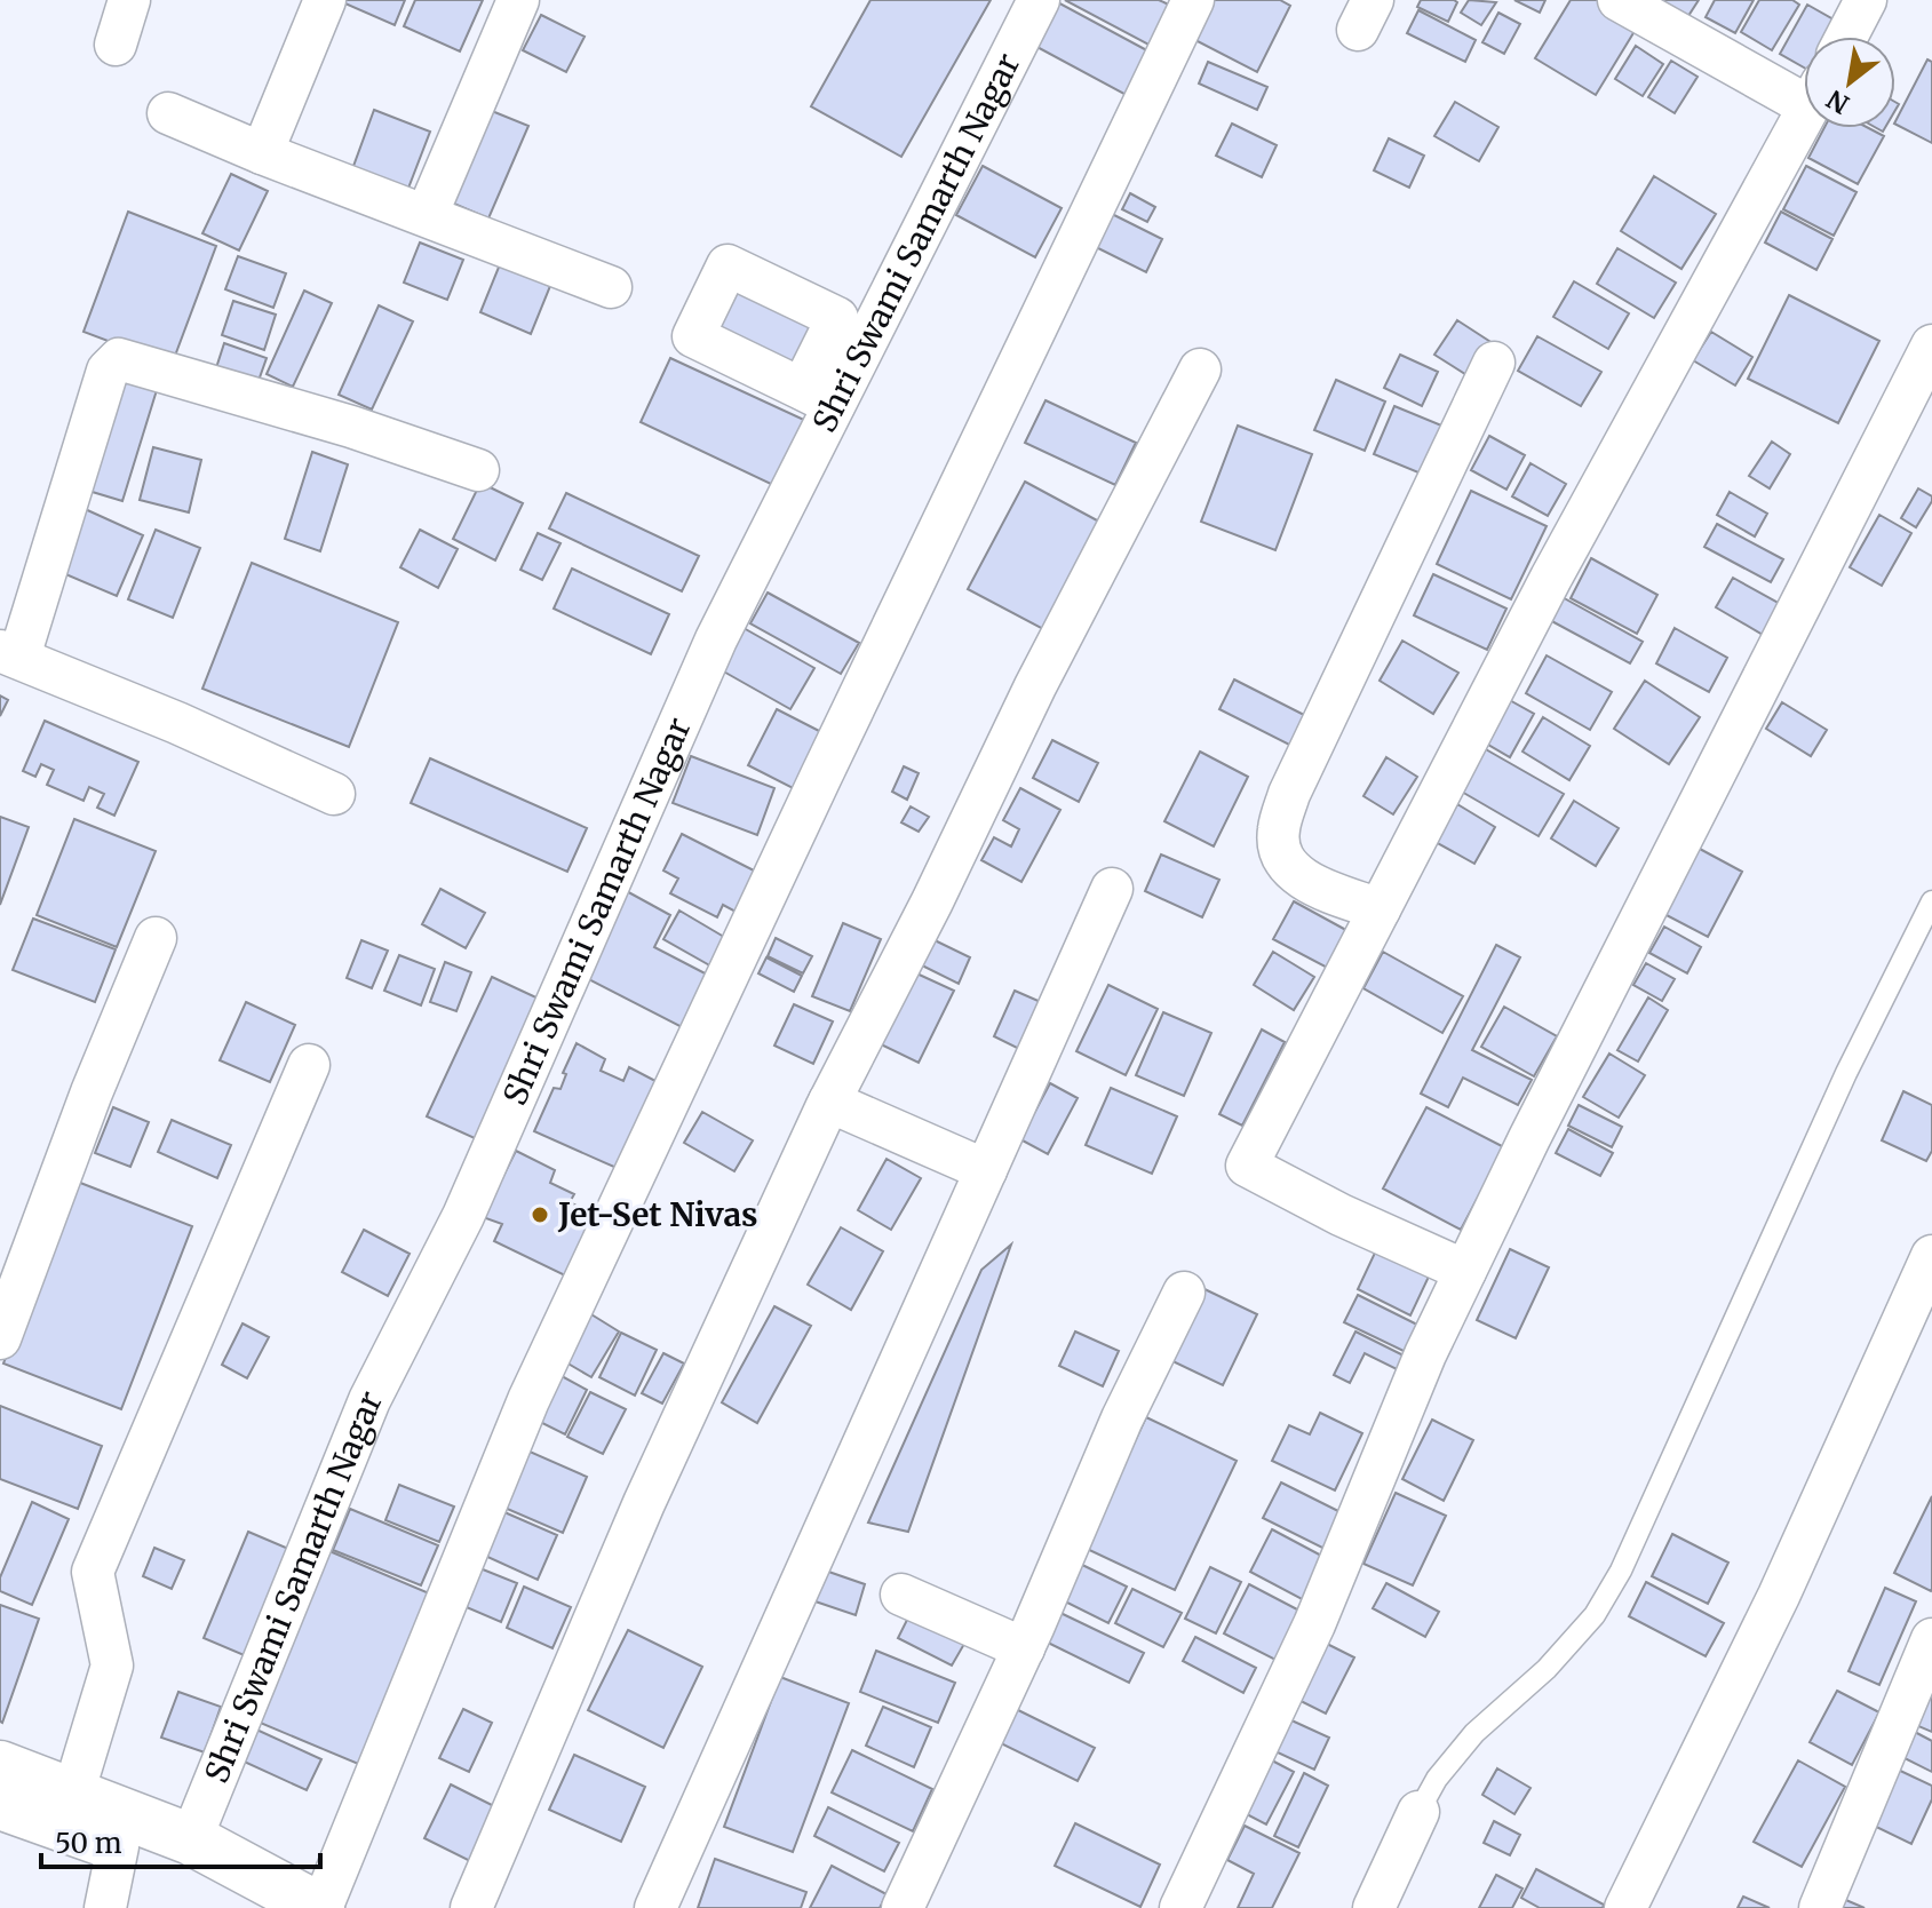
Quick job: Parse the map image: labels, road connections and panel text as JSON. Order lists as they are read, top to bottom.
{
  "streets": {
    "street": ["Shri Swami Samarth Nagar"]
  },
  "places": ["Jet-Set Nivas"],
  "scale_bar": "50 m",
  "north": "bottom left"
}
